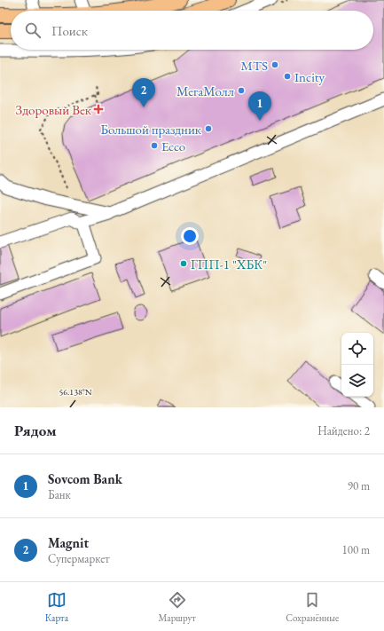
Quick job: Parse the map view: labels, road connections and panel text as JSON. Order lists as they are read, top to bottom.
{
  "places": {
    "other": [
      "MTS",
      "Incity",
      "МегаМолл",
      "Большой праздник",
      "Ecco",
      "ГПП-1 \"ХБК\""
    ],
    "health": ["Здоровый Век"]
  },
  "page": {
    "search": "Поиск",
    "pins": ["2", "1"],
    "heading": ["Рядом", "Найдено: 2"],
    "list": [
      {
        "mark": "1",
        "name": "Sovcom Bank",
        "note": "Банк",
        "value": "90 m"
      },
      {
        "mark": "2",
        "name": "Magnit",
        "note": "Супермаркет",
        "value": "100 m"
      }
    ],
    "nav": ["Карта", "Маршрут", "Сохранённые"]
  },
  "coordinates": ["56.138°N"]
}
